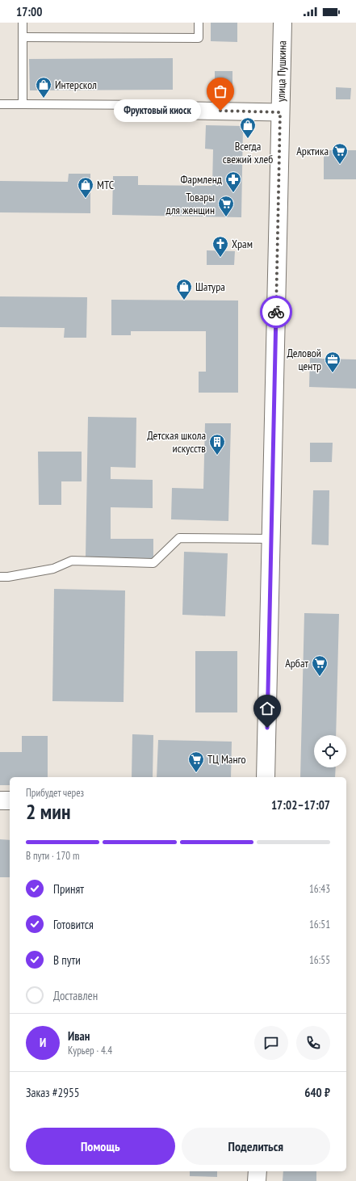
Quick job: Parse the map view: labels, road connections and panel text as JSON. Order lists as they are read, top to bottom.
{
  "streets": {
    "street": ["улица Пушкина"]
  },
  "places": {
    "shop": [
      "Интерскол",
      "Всегда свежий хлеб",
      "МТС",
      "Шатура"
    ],
    "other": ["Фруктовый киоск"],
    "supermarket": [
      "Арктика",
      "Товары для женщин",
      "Арбат",
      "ТЦ Манго"
    ],
    "pharmacy": ["Фармленд"],
    "church": ["Храм"],
    "office": ["Деловой центр"],
    "building": ["Детская школа искусств"]
  },
  "page": {
    "status": "17:00",
    "bubble": "Фруктовый киоск",
    "heading": ["2 мин", "Прибудет через", "17:02–17:07"],
    "panel": [
      "Иван",
      "Курьер · 4.4",
      "Заказ #2955",
      "640 ₽"
    ],
    "bar": "В пути · 170 m",
    "list": [
      ["Принят", "16:43"],
      ["Готовится", "16:51"],
      ["В пути", "16:55"],
      "Доставлен"
    ],
    "round": "И",
    "buttons": ["Помощь", "Поделиться"]
  }
}
